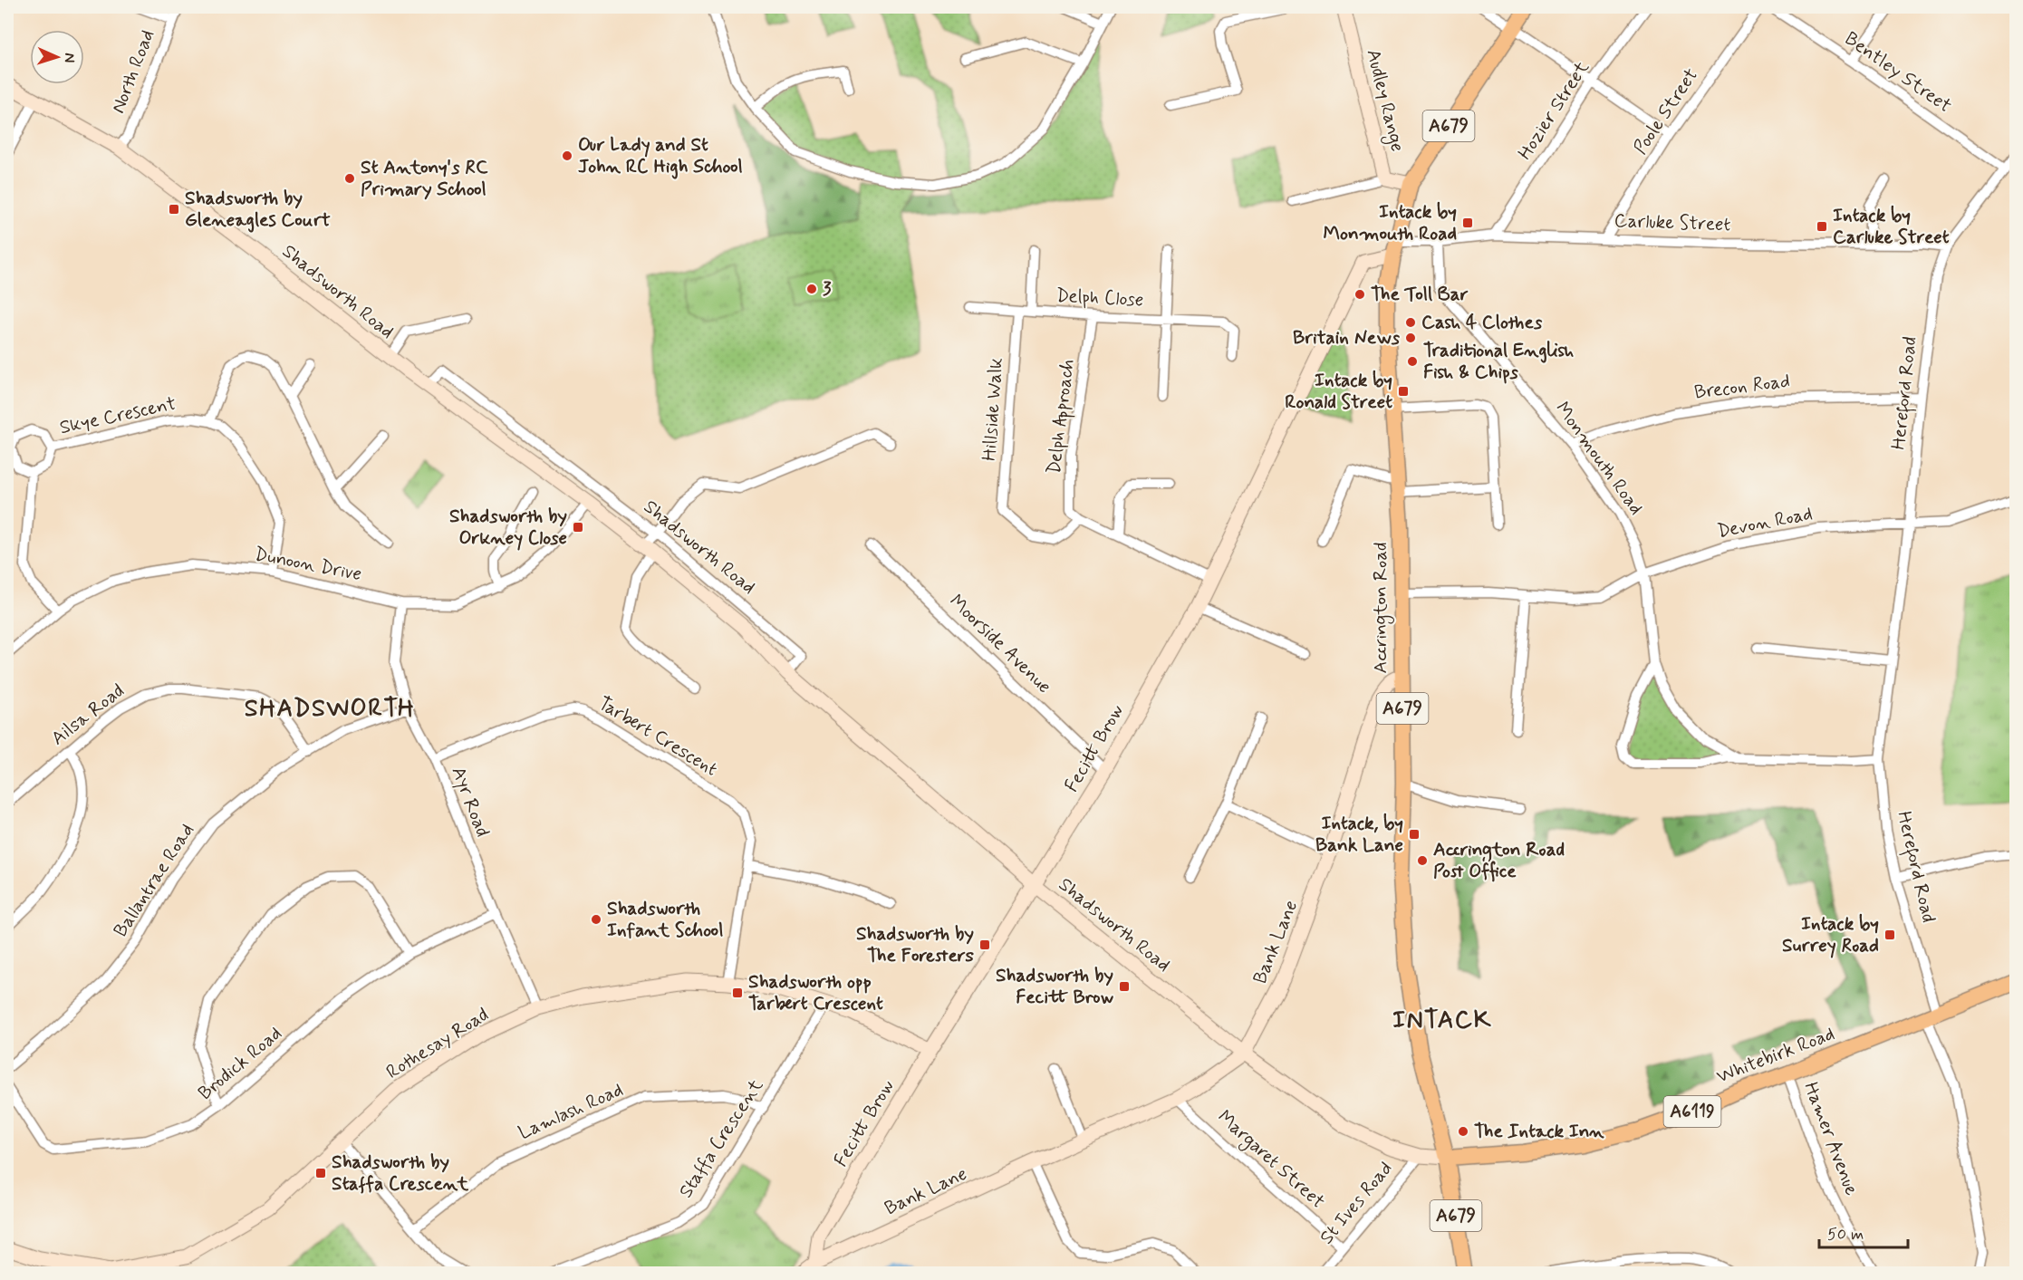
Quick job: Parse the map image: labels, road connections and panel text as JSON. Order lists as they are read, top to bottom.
{
  "streets": {
    "main road": [
      "Audley Range",
      "A679",
      "Shadsworth Road",
      "Accrington Road",
      "Fecitt Brow",
      "Bank Lane",
      "Rothesay Road",
      "Whitebirk Road",
      "A6119"
    ],
    "street": [
      "North Road",
      "Bentley Street",
      "Hozier Street",
      "Poole Street",
      "Carluke Street",
      "Delph Close",
      "Brecon Road",
      "Hereford Road",
      "Hillside Walk",
      "Skye Crescent",
      "Delph Approach",
      "Monmouth Road",
      "Devon Road",
      "Dunoon Drive",
      "Moorside Avenue",
      "Ailsa Road",
      "Tarbert Crescent",
      "Ayr Road",
      "Ballantrae Road",
      "Brodick Road",
      "Lamlash Road",
      "Staffa Crescent",
      "Hamer Avenue",
      "Margaret Street",
      "St Ives Road"
    ]
  },
  "crossings": [
    ["North Road", "Shadsworth Road"],
    ["Bentley Street", "Hereford Road"],
    ["Audley Range", "Accrington Road"],
    ["Hozier Street", "Carluke Street"],
    ["Poole Street", "Carluke Street"],
    ["Carluke Street", "Hereford Road"],
    ["Carluke Street", "Monmouth Road"],
    ["Carluke Street", "Accrington Road"],
    ["Carluke Street", "Fecitt Brow"],
    ["Shadsworth Road", "Dunoon Drive"],
    ["Shadsworth Road", "Accrington Road"],
    ["Shadsworth Road", "Fecitt Brow"],
    ["Shadsworth Road", "Bank Lane"],
    ["Shadsworth Road", "Whitebirk Road"],
    ["Shadsworth Road", "St Ives Road"],
    ["Delph Close", "Hillside Walk"],
    ["Delph Close", "Delph Approach"],
    ["Brecon Road", "Hereford Road"],
    ["Brecon Road", "Monmouth Road"],
    ["Hereford Road", "Monmouth Road"],
    ["Hereford Road", "Devon Road"],
    ["Hereford Road", "Whitebirk Road"],
    ["Hillside Walk", "Delph Approach"],
    ["Skye Crescent", "Dunoon Drive"],
    ["Monmouth Road", "Devon Road"],
    ["Devon Road", "Accrington Road"],
    ["Dunoon Drive", "Ayr Road"],
    ["Accrington Road", "Fecitt Brow"],
    ["Accrington Road", "Bank Lane"],
    ["Accrington Road", "Whitebirk Road"],
    ["Moorside Avenue", "Fecitt Brow"],
    ["Ailsa Road", "Ballantrae Road"],
    ["Tarbert Crescent", "Ayr Road"],
    ["Tarbert Crescent", "Rothesay Road"],
    ["Fecitt Brow", "Bank Lane"],
    ["Fecitt Brow", "Rothesay Road"],
    ["Ayr Road", "Ballantrae Road"],
    ["Ayr Road", "Rothesay Road"],
    ["Ayr Road", "Brodick Road"],
    ["Bank Lane", "Margaret Street"],
    ["Rothesay Road", "Staffa Crescent"],
    ["Whitebirk Road", "Hamer Avenue"],
    ["Lamlash Road", "Staffa Crescent"],
    ["Margaret Street", "St Ives Road"]
  ],
  "districts": ["SHADSWORTH", "INTACK"],
  "places": {
    "other": [
      "Our Lady and St John RC High School",
      "St Antony's RC Primary School",
      "3",
      "The Toll Bar",
      "Cash 4 Clothes",
      "Britain News",
      "Traditional English Fish & Chips",
      "Accrington Road Post Office",
      "Shadsworth Infant School",
      "The Intack Inn"
    ],
    "transit": [
      "Shadsworth by Gleneagles Court",
      "Intack by Monmouth Road",
      "Intack by Carluke Street",
      "Intack by Ronald Street",
      "Shadsworth by Orkney Close",
      "Intack, by Bank Lane",
      "Intack by Surrey Road",
      "Shadsworth by The Foresters",
      "Shadsworth by Fecitt Brow",
      "Shadsworth opp Tarbert Crescent",
      "Shadsworth by Staffa Crescent"
    ]
  },
  "scale_bar": "50 m",
  "north": "right"
}
